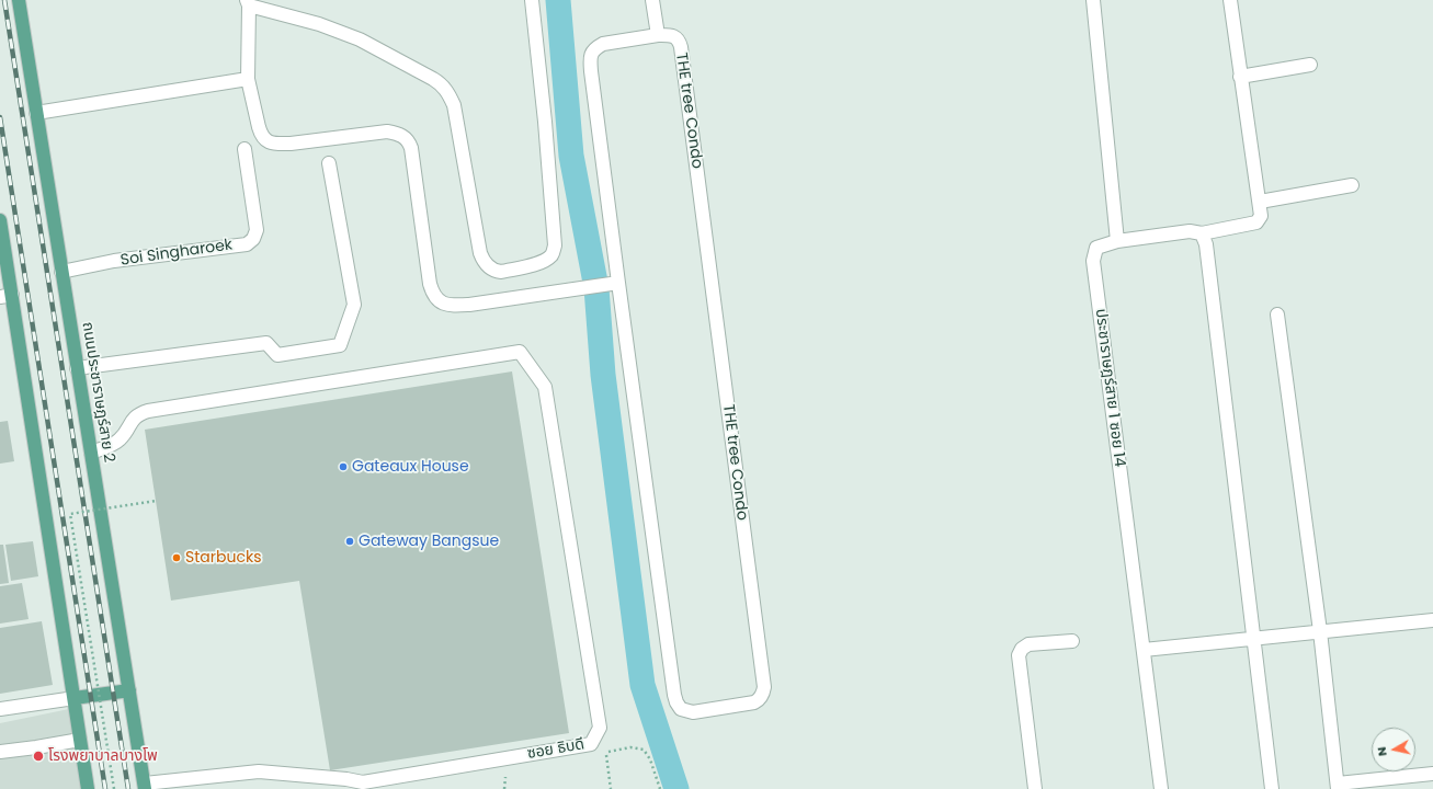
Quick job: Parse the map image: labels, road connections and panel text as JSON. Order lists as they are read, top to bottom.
{
  "streets": {
    "main road": ["ถนนประชาราษฎร์สาย 2"],
    "street": [
      "THE tree Condo",
      "Soi Singharoek",
      "ประชาราษฎร์สาย 1 ซอย 14",
      "ซอย ธิบดี"
    ]
  },
  "crossings": [
    ["Soi Singharoek", "ถนนประชาราษฎร์สาย 2"],
    ["ถนนประชาราษฎร์สาย 2", "ซอย ธิบดี"]
  ],
  "places": [
    "Gateaux House",
    "Gateway Bangsue",
    "Starbucks",
    "โรงพยาบาลบางโพ"
  ],
  "north": "left"
}
